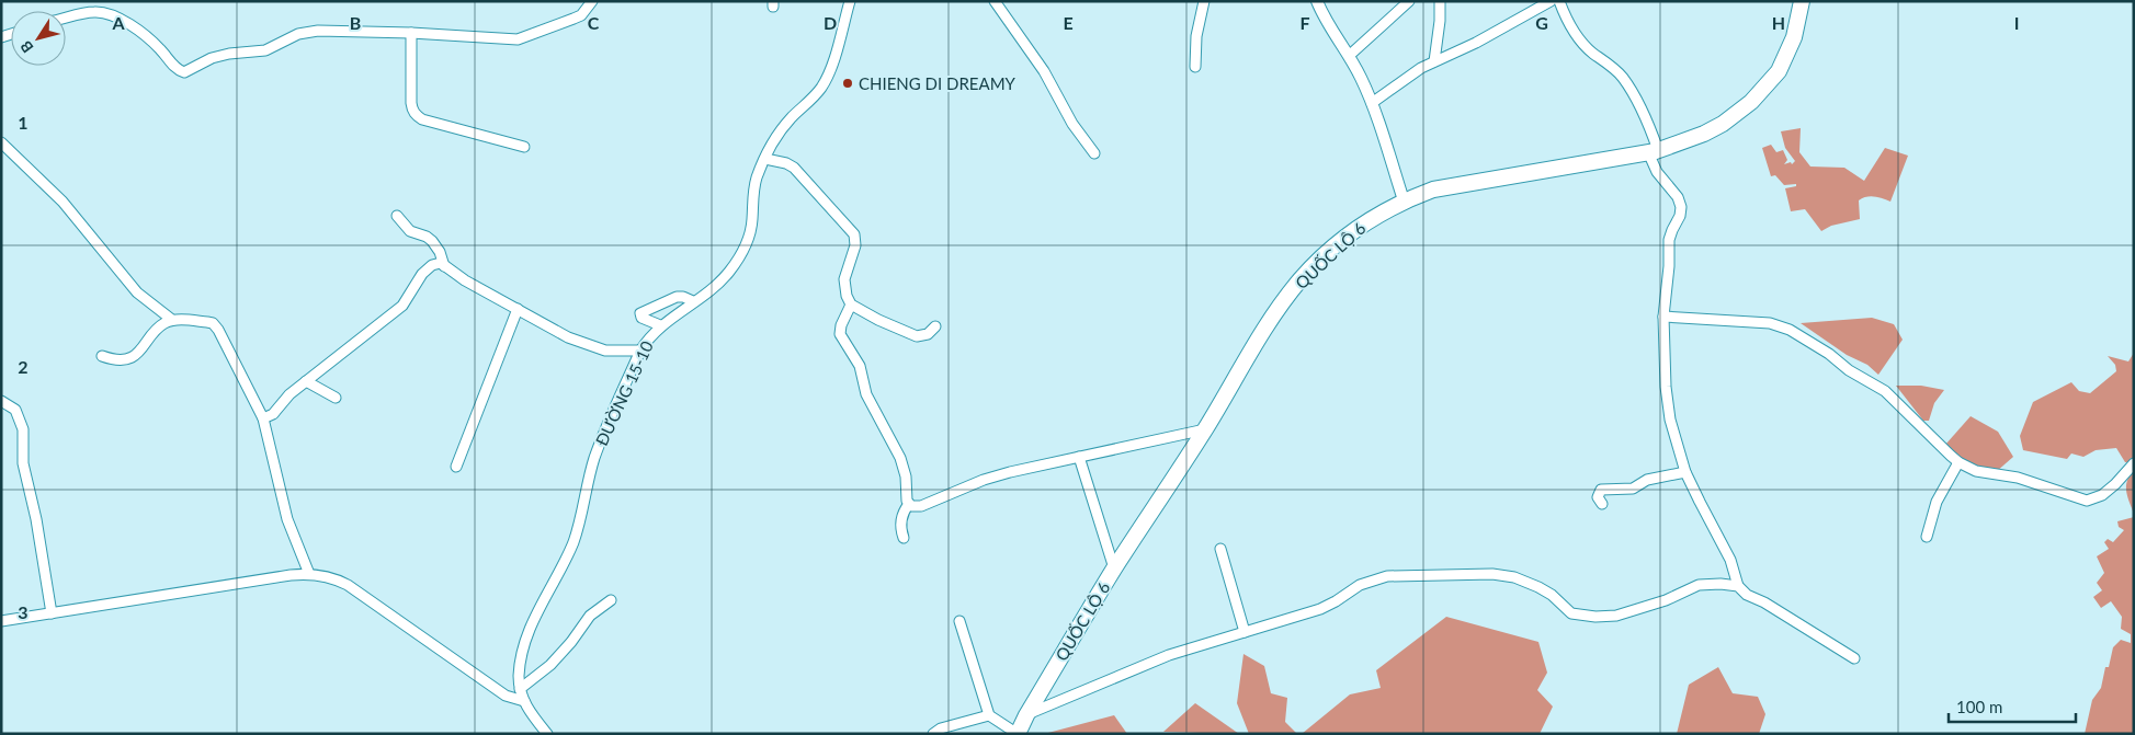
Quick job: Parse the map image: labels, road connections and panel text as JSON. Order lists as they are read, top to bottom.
{
  "streets": {
    "highway": ["QUỐC LỘ 6"],
    "street": ["ĐƯỜNG 15-10"]
  },
  "places": ["CHIENG DI DREAMY"],
  "scale_bar": "100 m",
  "north": "bottom left",
  "grid": {
    "columns": [
      "A",
      "B",
      "C",
      "D",
      "E",
      "F",
      "G",
      "H",
      "I"
    ],
    "rows": ["1", "2", "3"]
  }
}
